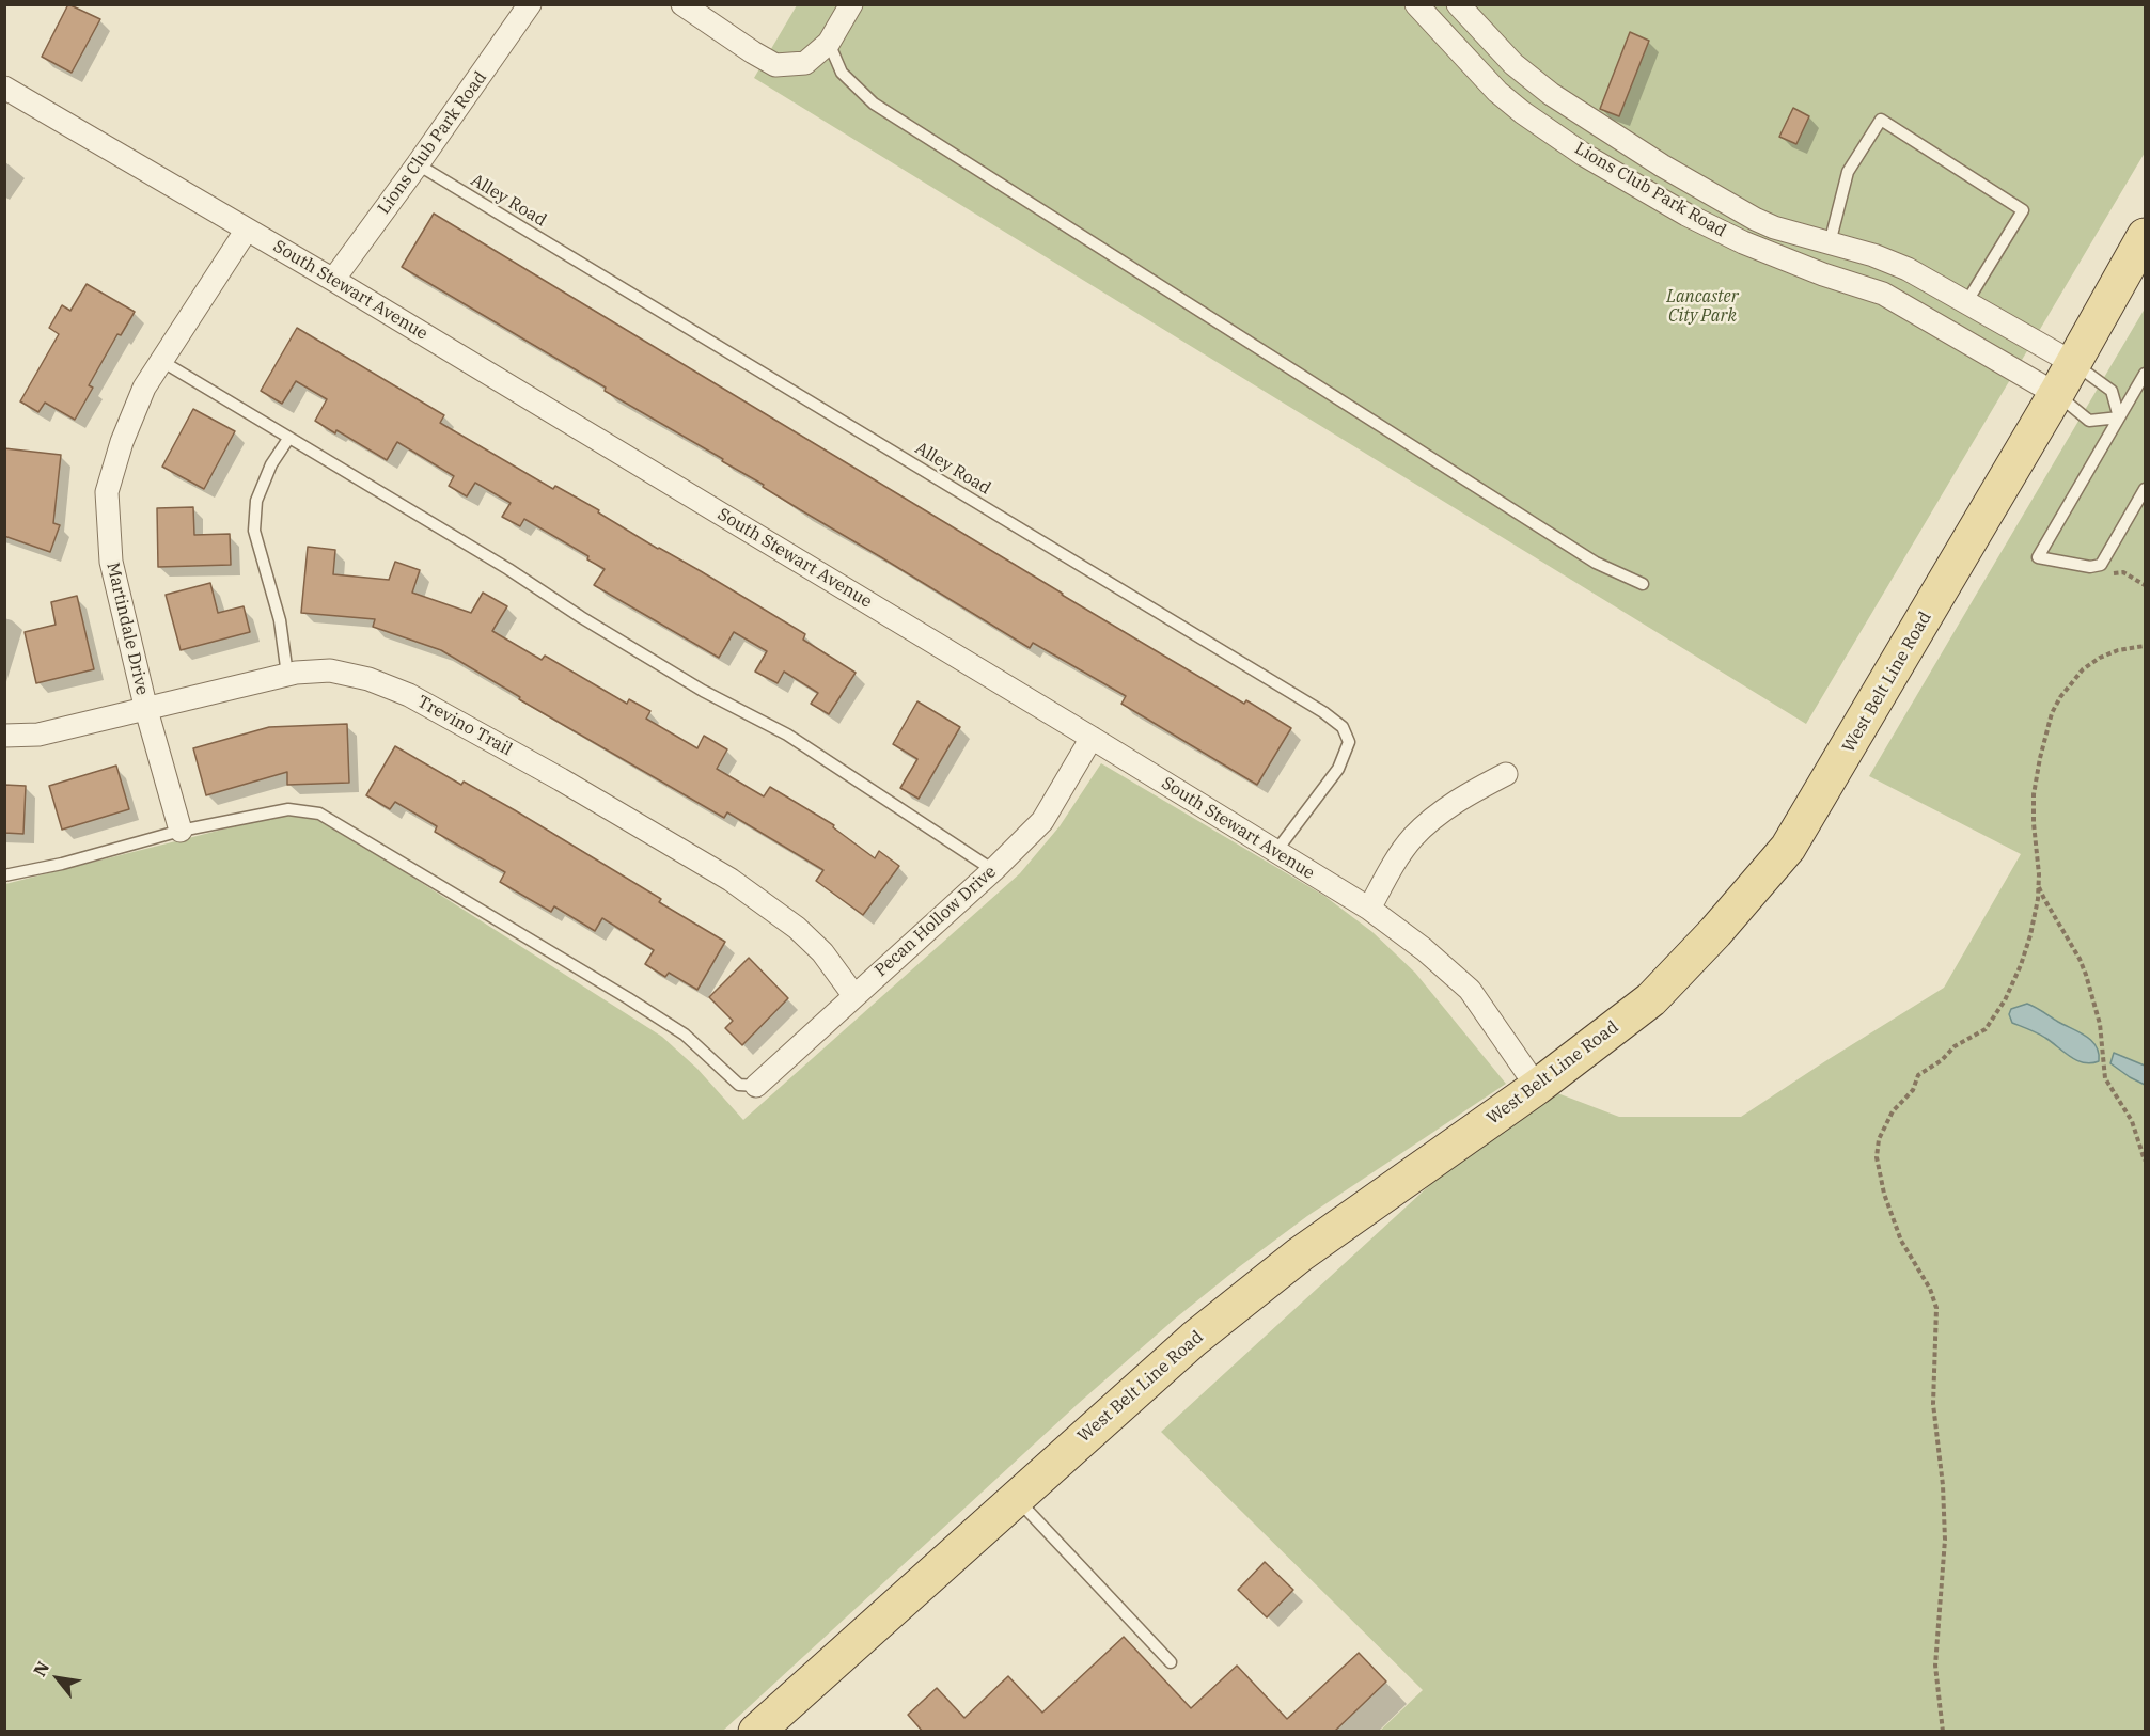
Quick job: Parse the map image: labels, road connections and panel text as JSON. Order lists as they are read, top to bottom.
{
  "streets": {
    "main road": ["West Belt Line Road"],
    "street": [
      "Lions Club Park Road",
      "South Stewart Avenue",
      "Martindale Drive",
      "Trevino Trail",
      "Pecan Hollow Drive"
    ],
    "lane": ["Alley Road"]
  },
  "crossings": [
    ["Lions Club Park Road", "Alley Road"],
    ["Lions Club Park Road", "South Stewart Avenue"],
    ["Lions Club Park Road", "West Belt Line Road"],
    ["Alley Road", "South Stewart Avenue"],
    ["South Stewart Avenue", "Martindale Drive"],
    ["South Stewart Avenue", "West Belt Line Road"],
    ["South Stewart Avenue", "Pecan Hollow Drive"],
    ["Martindale Drive", "Trevino Trail"],
    ["Trevino Trail", "Pecan Hollow Drive"]
  ],
  "parks": ["Lancaster City Park"],
  "north": "top left"
}
